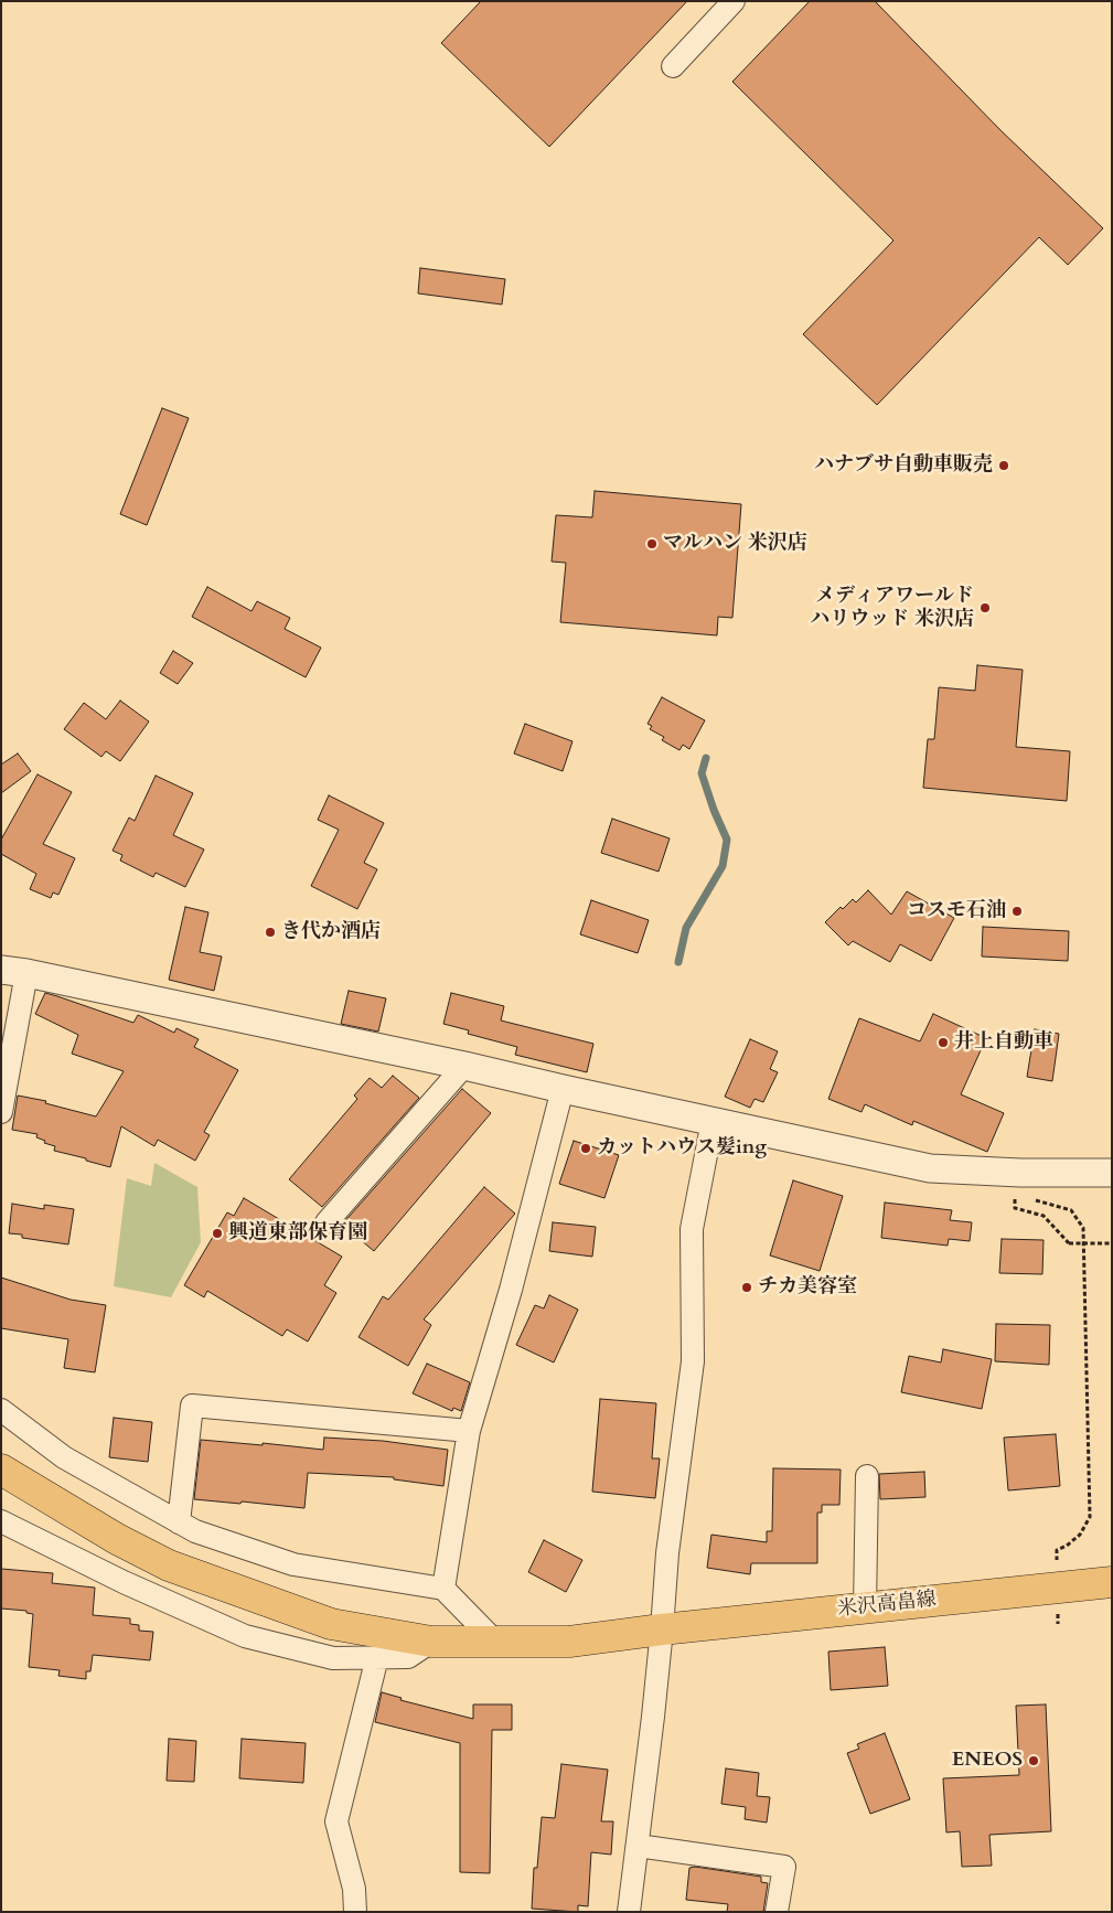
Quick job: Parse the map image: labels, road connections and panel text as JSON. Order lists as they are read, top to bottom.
{
  "streets": {
    "main road": ["米沢高畠線"]
  },
  "places": [
    "ハナブサ自動車販売",
    "マルハン 米沢店",
    "メディアワールド ハリウッド 米沢店",
    "コスモ石油",
    "き代か酒店",
    "井上自動車",
    "カットハウス髪ing",
    "興道東部保育園",
    "チカ美容室",
    "ENEOS"
  ]
}
